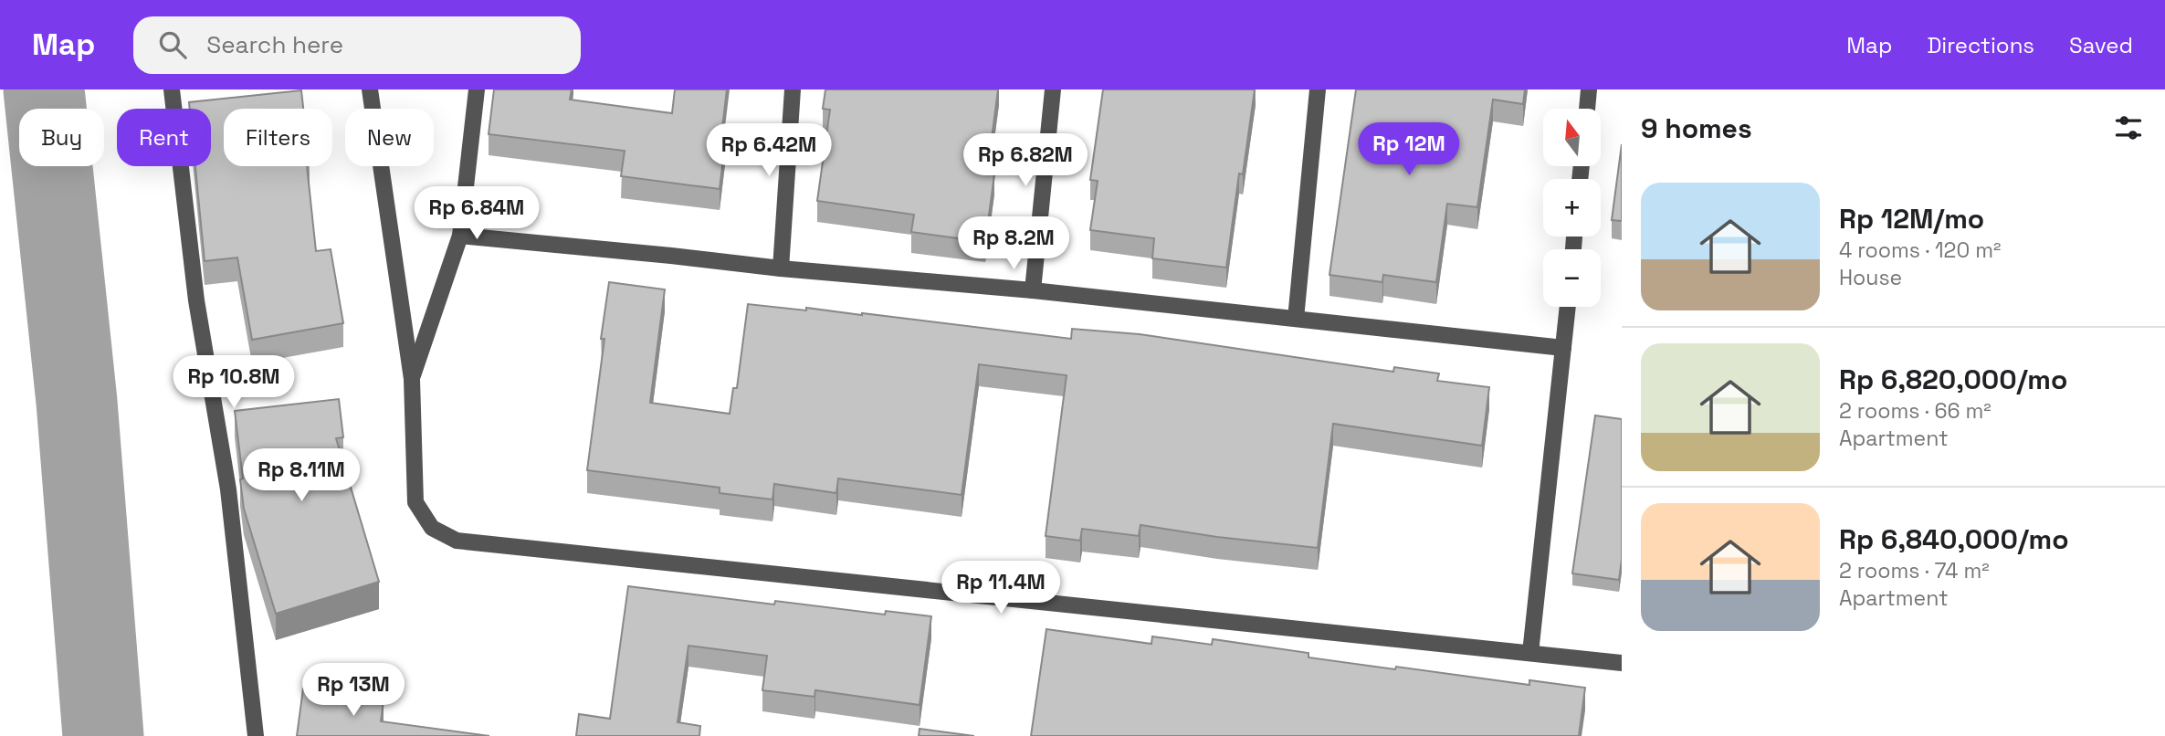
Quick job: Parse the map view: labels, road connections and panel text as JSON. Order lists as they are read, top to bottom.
{
  "north": "top",
  "page": {
    "header": "Map",
    "search": "Search here",
    "nav": ["Map", "Directions", "Saved"],
    "heading": "9 homes",
    "map_buttons": ["+", "−"],
    "chip": [
      "Buy",
      "Rent",
      "Filters",
      "New"
    ],
    "price": [
      "Rp 12M",
      "Rp 6.42M",
      "Rp 6.82M",
      "Rp 6.84M",
      "Rp 8.2M",
      "Rp 10.8M",
      "Rp 8.11M",
      "Rp 11.4M",
      "Rp 13M"
    ],
    "list": [
      {
        "name": "Rp 12M/mo",
        "note": "4 rooms · 120 m² · House"
      },
      {
        "name": "Rp 6,820,000/mo",
        "note": "2 rooms · 66 m² · Apartment"
      },
      {
        "name": "Rp 6,840,000/mo",
        "note": "2 rooms · 74 m² · Apartment"
      }
    ]
  }
}
